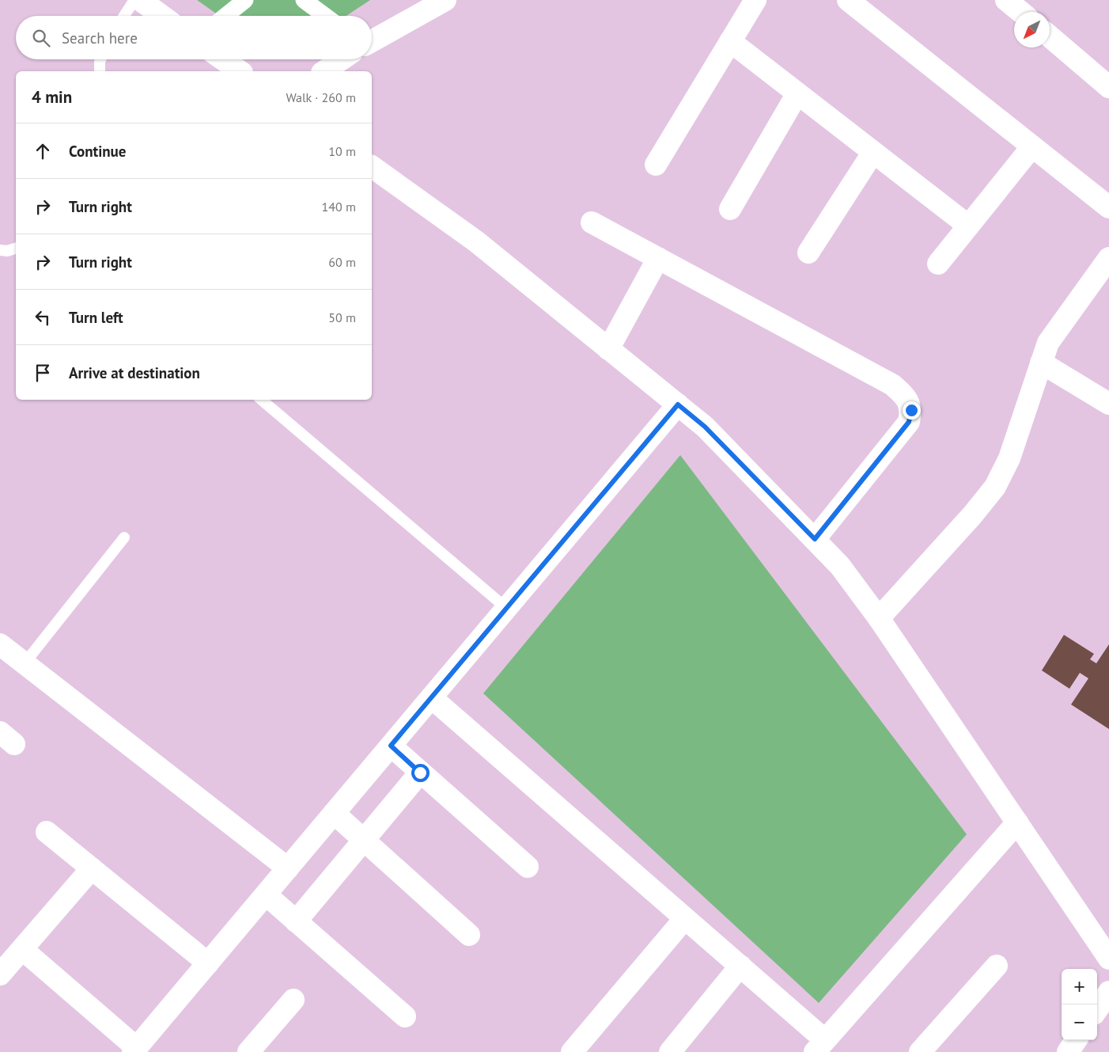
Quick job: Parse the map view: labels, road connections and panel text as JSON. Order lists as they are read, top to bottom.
{
  "north": "bottom left",
  "page": {
    "search": "Search here",
    "heading": ["4 min", "Walk · 260 m"],
    "list": [
      ["Continue", "10 m"],
      ["Turn right", "140 m"],
      ["Turn right", "60 m"],
      ["Turn left", "50 m"],
      "Arrive at destination"
    ],
    "map_buttons": ["+", "−"]
  }
}
